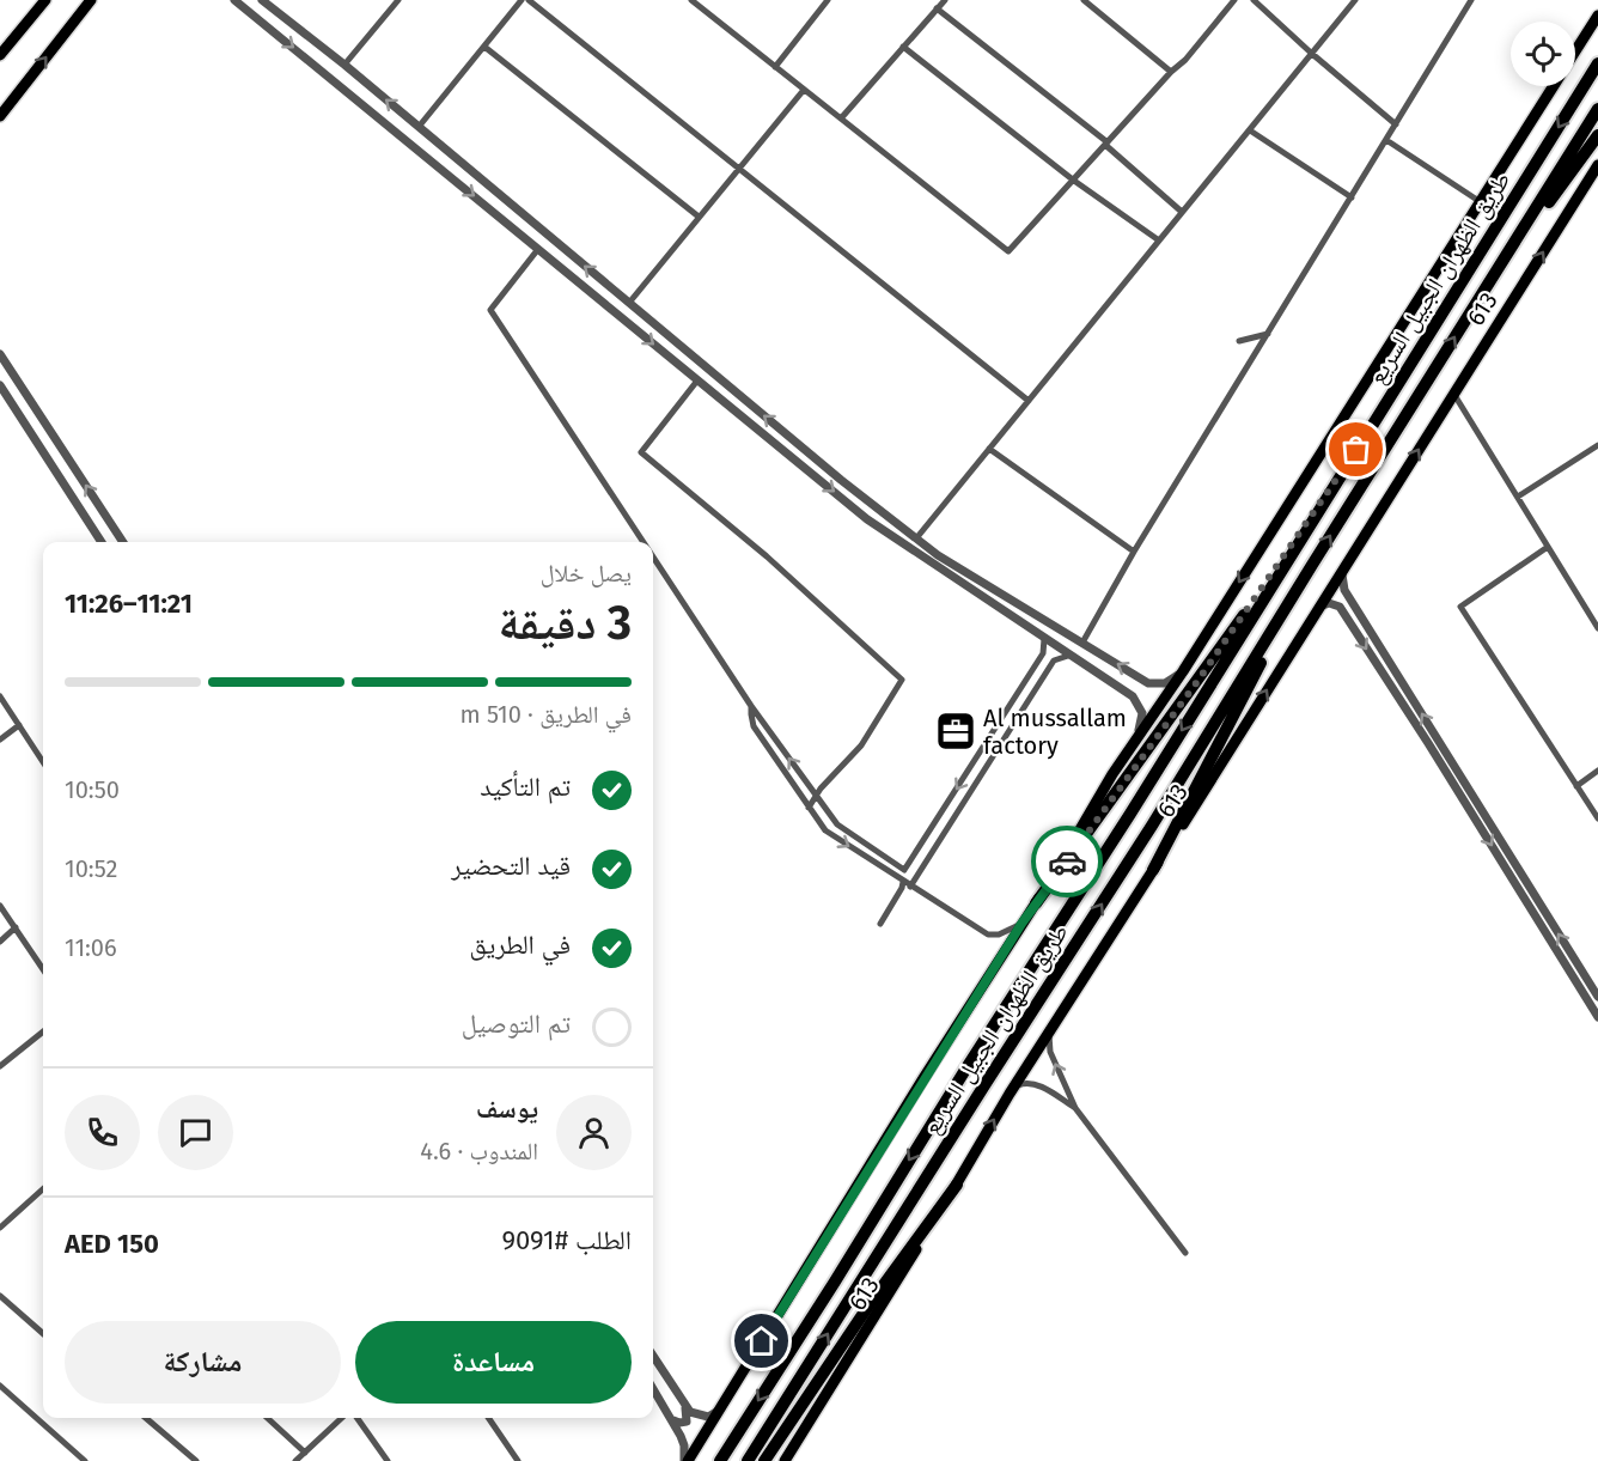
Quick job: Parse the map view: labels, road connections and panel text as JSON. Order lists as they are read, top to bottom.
{
  "streets": {
    "highway": ["طريق الظهران الجبيل السريع", "613"]
  },
  "places": {
    "office": ["Al mussallam factory"]
  },
  "page": {
    "heading": ["3 دقيقة", "يصل خلال", "11:21–11:26"],
    "panel": [
      "يوسف",
      "المندوب · 4.6",
      "الطلب #9091",
      "AED 150"
    ],
    "bar": "في الطريق · 510 m",
    "list": [
      ["تم التأكيد", "10:50"],
      ["قيد التحضير", "10:52"],
      ["في الطريق", "11:06"],
      "تم التوصيل"
    ],
    "buttons": ["مساعدة", "مشاركة"]
  }
}
